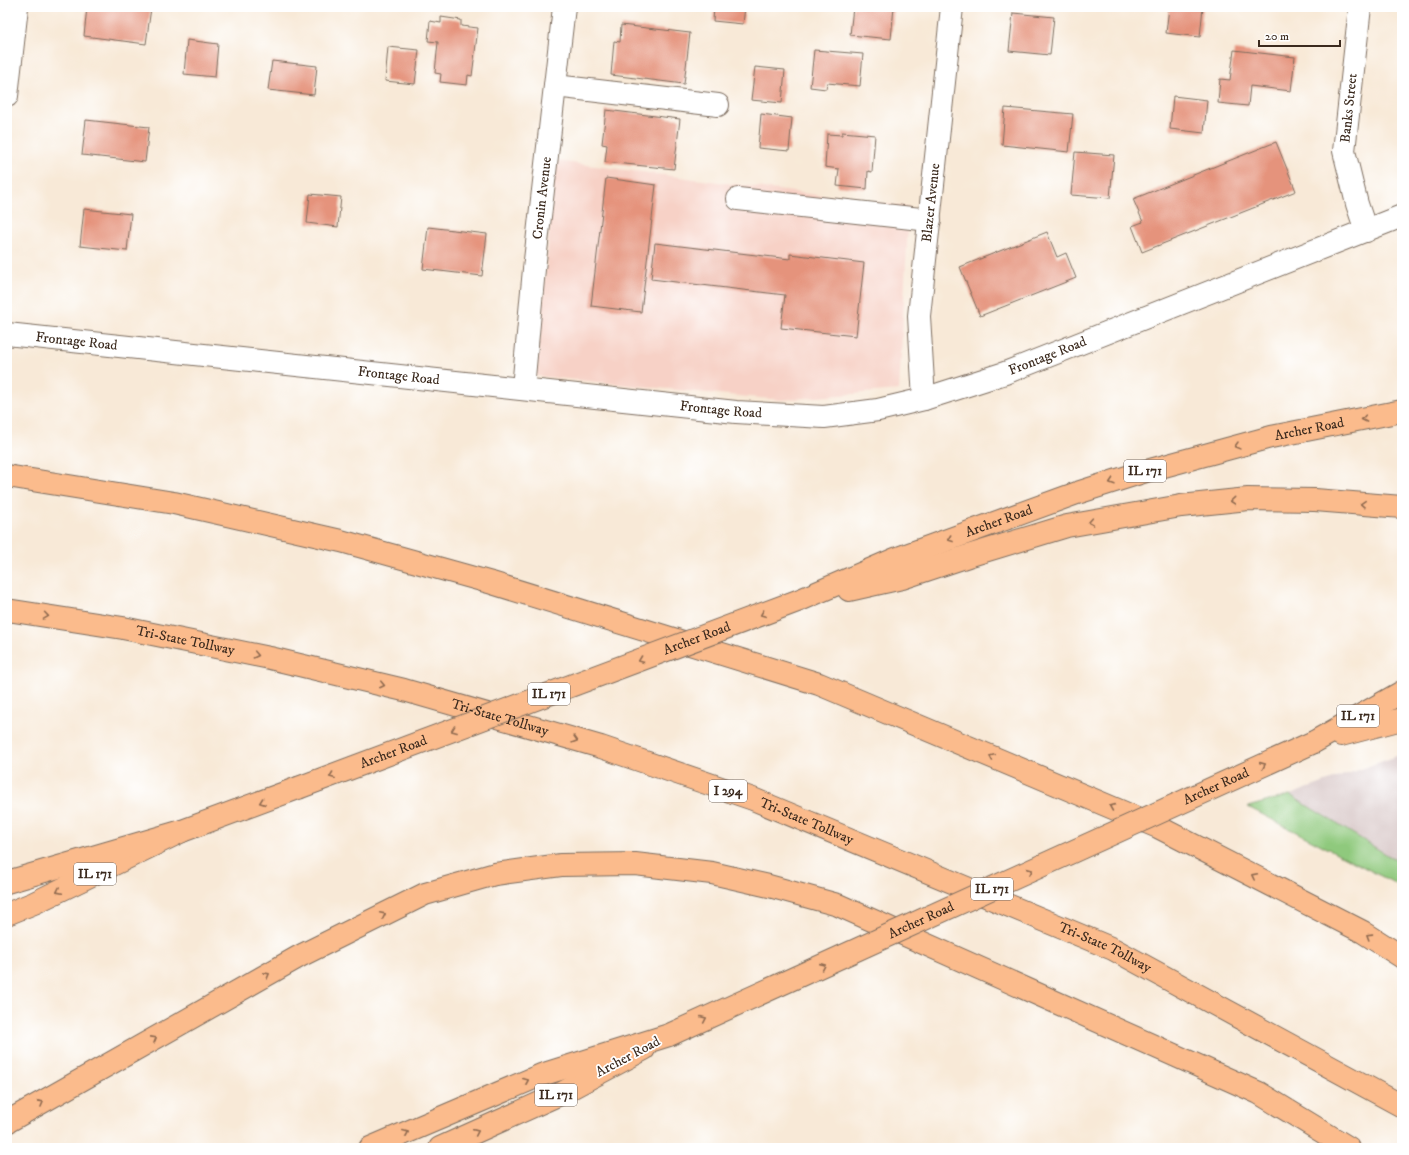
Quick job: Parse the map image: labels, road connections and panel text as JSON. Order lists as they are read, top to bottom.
{
  "streets": {
    "main road": [
      "Archer Road",
      "IL 171",
      "Tri-State Tollway",
      "I 294"
    ],
    "street": [
      "Banks Street",
      "Cronin Avenue",
      "Blazer Avenue",
      "Frontage Road"
    ]
  },
  "crossings": [
    ["Banks Street", "Frontage Road"],
    ["Cronin Avenue", "Frontage Road"],
    ["Blazer Avenue", "Frontage Road"]
  ],
  "scale_bar": "20 m"
}
